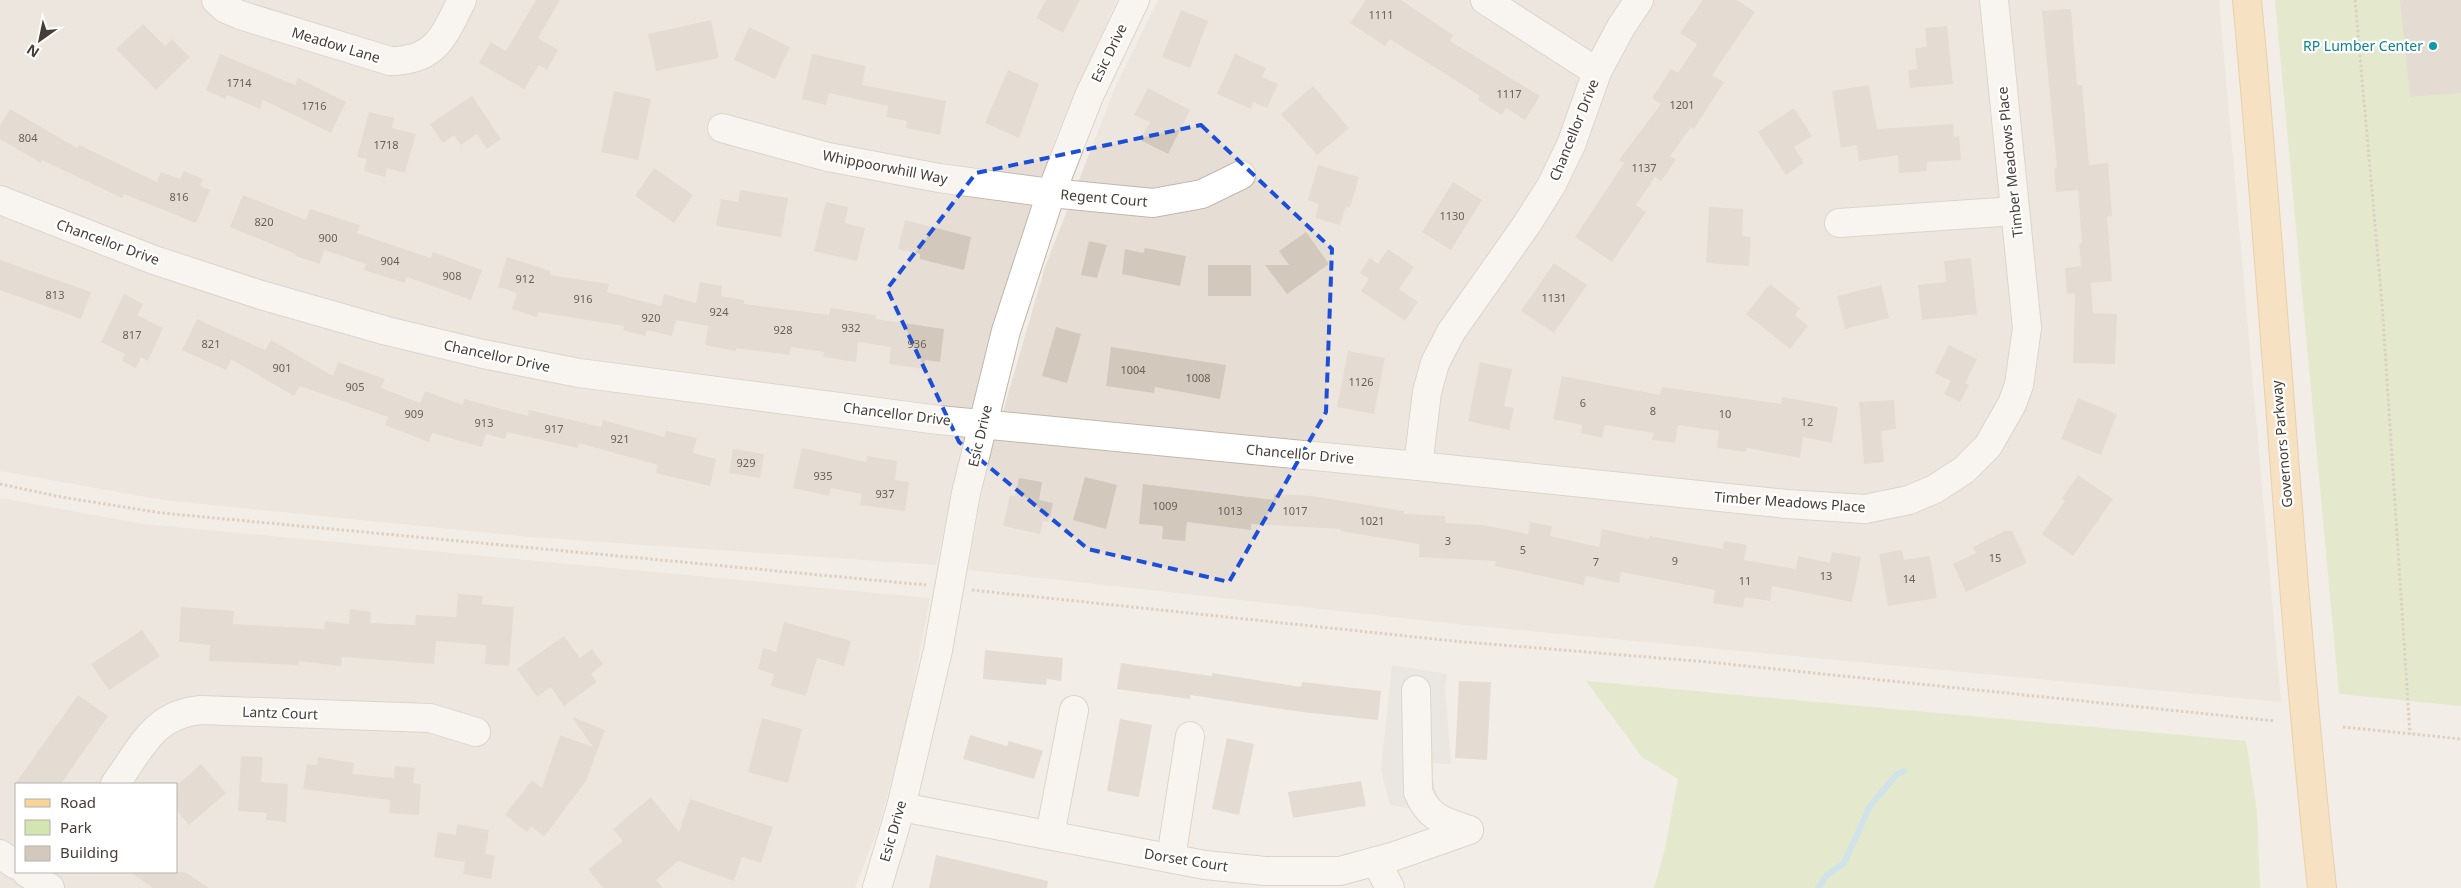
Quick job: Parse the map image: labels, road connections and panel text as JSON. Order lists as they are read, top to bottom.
{
  "streets": {
    "main road": ["Governors Parkway"],
    "street": [
      "Meadow Lane",
      "Esic Drive",
      "Chancellor Drive",
      "Timber Meadows Place",
      "Whippoorwhill Way",
      "Regent Court",
      "Lantz Court",
      "Dorset Court"
    ]
  },
  "crossings": [
    ["Esic Drive", "Chancellor Drive"],
    ["Esic Drive", "Whippoorwhill Way"],
    ["Esic Drive", "Regent Court"],
    ["Esic Drive", "Dorset Court"],
    ["Chancellor Drive", "Timber Meadows Place"],
    ["Whippoorwhill Way", "Regent Court"]
  ],
  "places": ["RP Lumber Center"],
  "house_numbers": [
    "1111",
    "1714",
    "1117",
    "1201",
    "1716",
    "804",
    "1718",
    "1137",
    "816",
    "1130",
    "820",
    "900",
    "904",
    "908",
    "912",
    "813",
    "1131",
    "916",
    "924",
    "920",
    "932",
    "928",
    "817",
    "821",
    "936",
    "901",
    "1004",
    "1008",
    "1126",
    "905",
    "6",
    "8",
    "909",
    "10",
    "12",
    "913",
    "917",
    "921",
    "929",
    "935",
    "937",
    "1009",
    "1013",
    "1017",
    "1021",
    "3",
    "5",
    "15",
    "9",
    "7",
    "13",
    "14",
    "11"
  ],
  "legend": ["Road", "Park", "Building"],
  "north": "bottom left"
}
